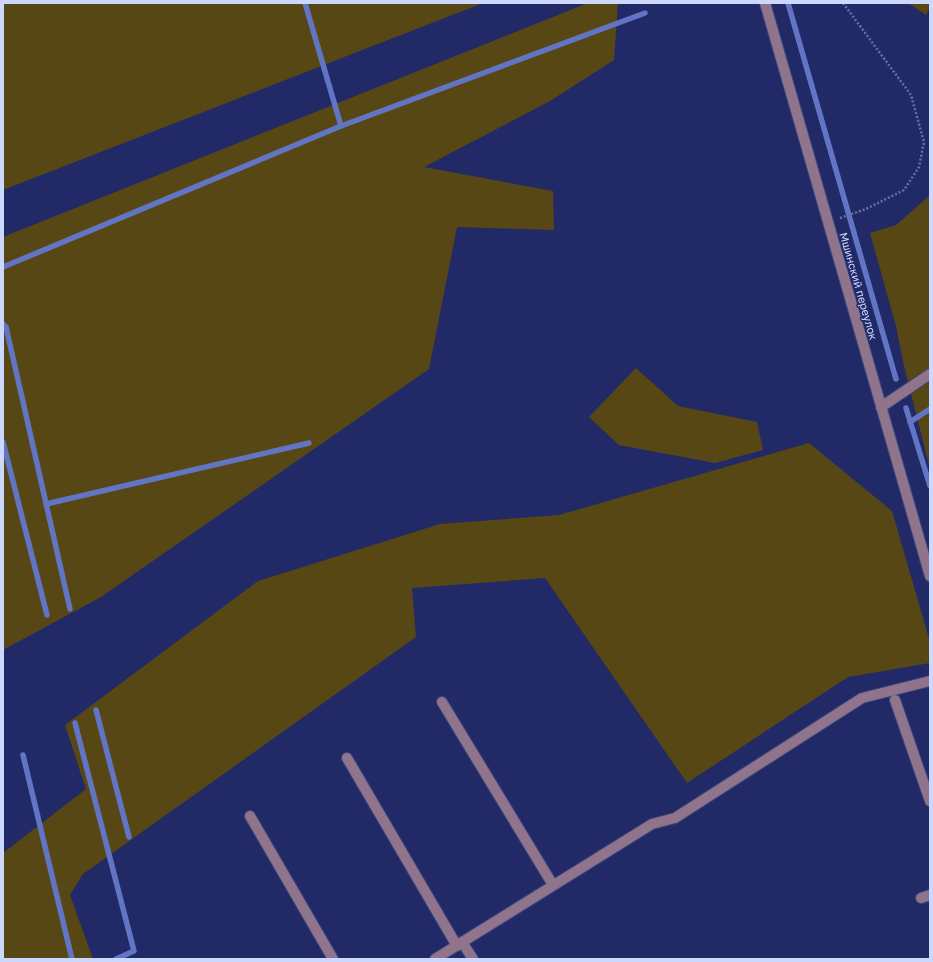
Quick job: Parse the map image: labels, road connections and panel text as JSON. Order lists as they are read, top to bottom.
{
  "streets": {
    "street": ["Мшинский переулок"]
  }
}
